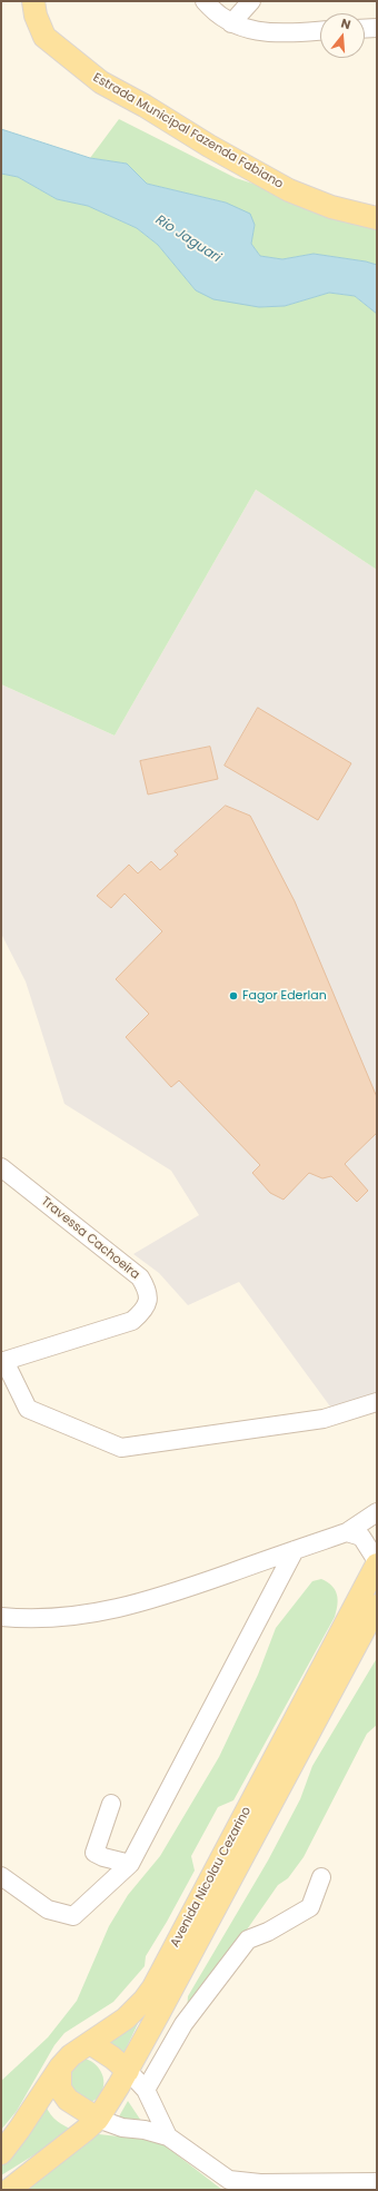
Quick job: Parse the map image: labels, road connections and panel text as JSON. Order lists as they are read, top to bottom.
{
  "streets": {
    "main road": ["Estrada Municipal Fazenda Fabiano", "Avenida Nicolau Cezarino"],
    "street": ["Travessa Cachoeira"]
  },
  "water": ["Rio Jaguari"],
  "places": ["Fagor Ederlan"],
  "north": "top"
}
